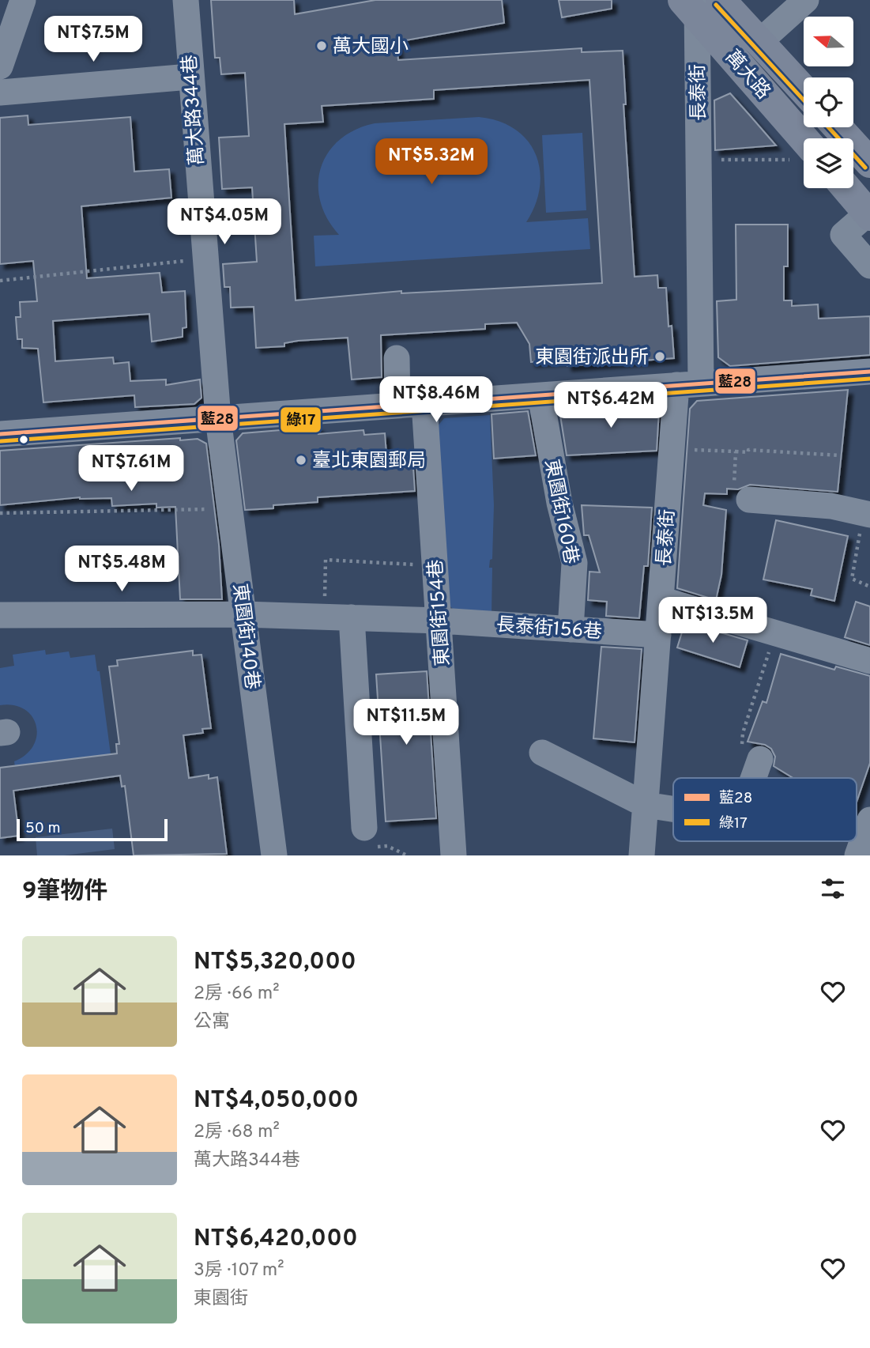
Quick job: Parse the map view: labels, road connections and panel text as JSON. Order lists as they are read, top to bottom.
{
  "streets": {
    "main road": ["萬大路"],
    "street": [
      "長泰街",
      "萬大路344巷",
      "東園街160巷",
      "東園街154巷",
      "長泰街156巷",
      "東園街140巷"
    ]
  },
  "crossings": [
    ["萬大路", "長泰街"],
    ["長泰街", "長泰街156巷"],
    ["萬大路344巷", "東園街140巷"],
    ["東園街160巷", "長泰街156巷"],
    ["東園街154巷", "長泰街156巷"],
    ["長泰街156巷", "東園街140巷"]
  ],
  "places": ["萬大國小", "東園街派出所", "臺北東園郵局"],
  "lines": ["transit line 綠17", "transit line 藍28"],
  "legend": ["藍28", "綠17"],
  "scale_bar": "50 m",
  "north": "left",
  "page": {
    "price": [
      "NT$7.5M",
      "NT$5.32M",
      "NT$4.05M",
      "NT$8.46M",
      "NT$6.42M",
      "NT$7.61M",
      "NT$5.48M",
      "NT$13.5M",
      "NT$11.5M"
    ],
    "scale": "50 m",
    "heading": "9筆物件",
    "list": [
      {
        "name": "NT$5,320,000",
        "note": "2房 · 66 m² · 公寓"
      },
      {
        "name": "NT$4,050,000",
        "note": "2房 · 68 m² · 萬大路344巷"
      },
      {
        "name": "NT$6,420,000",
        "note": "3房 · 107 m² · 東園街"
      }
    ]
  }
}
